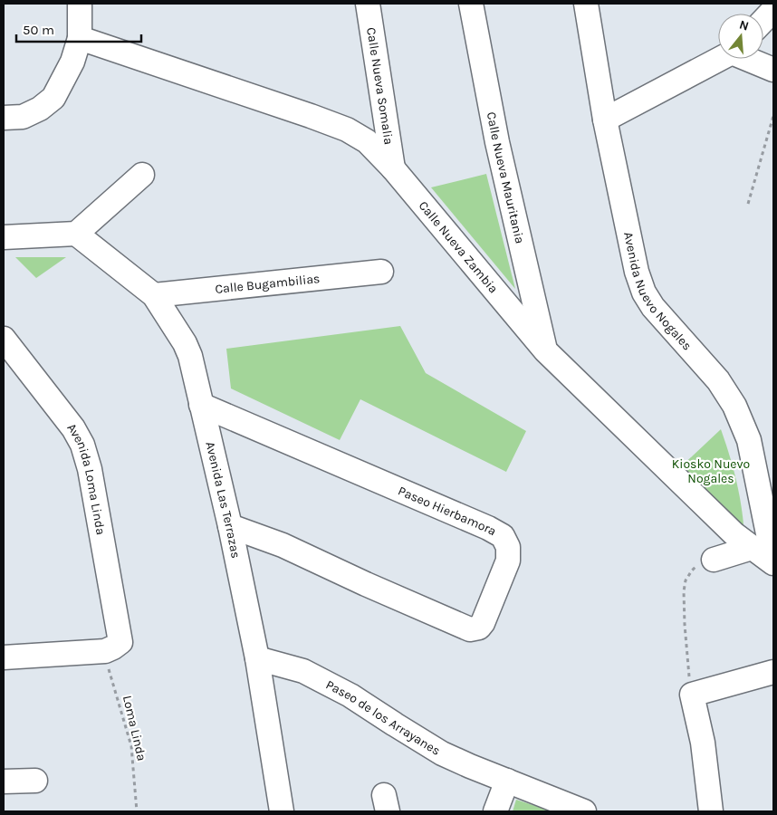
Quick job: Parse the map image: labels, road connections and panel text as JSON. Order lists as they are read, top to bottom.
{
  "streets": {
    "street": [
      "Calle Nueva Somalia",
      "Calle Nueva Mauritania",
      "Calle Nueva Zambia",
      "Calle Bugambilias",
      "Avenida Nuevo Nogales",
      "Avenida Loma Linda",
      "Avenida Las Terrazas",
      "Paseo Hierbamora",
      "Paseo de los Arrayanes"
    ],
    "path": ["Loma Linda"]
  },
  "crossings": [
    ["Calle Nueva Somalia", "Calle Nueva Zambia"],
    ["Calle Nueva Mauritania", "Calle Nueva Zambia"],
    ["Calle Nueva Zambia", "Avenida Nuevo Nogales"],
    ["Calle Bugambilias", "Avenida Las Terrazas"],
    ["Avenida Loma Linda", "Loma Linda"],
    ["Avenida Las Terrazas", "Paseo Hierbamora"],
    ["Avenida Las Terrazas", "Paseo de los Arrayanes"]
  ],
  "parks": ["Kiosko Nuevo Nogales"],
  "scale_bar": "50 m",
  "north": "top"
}
